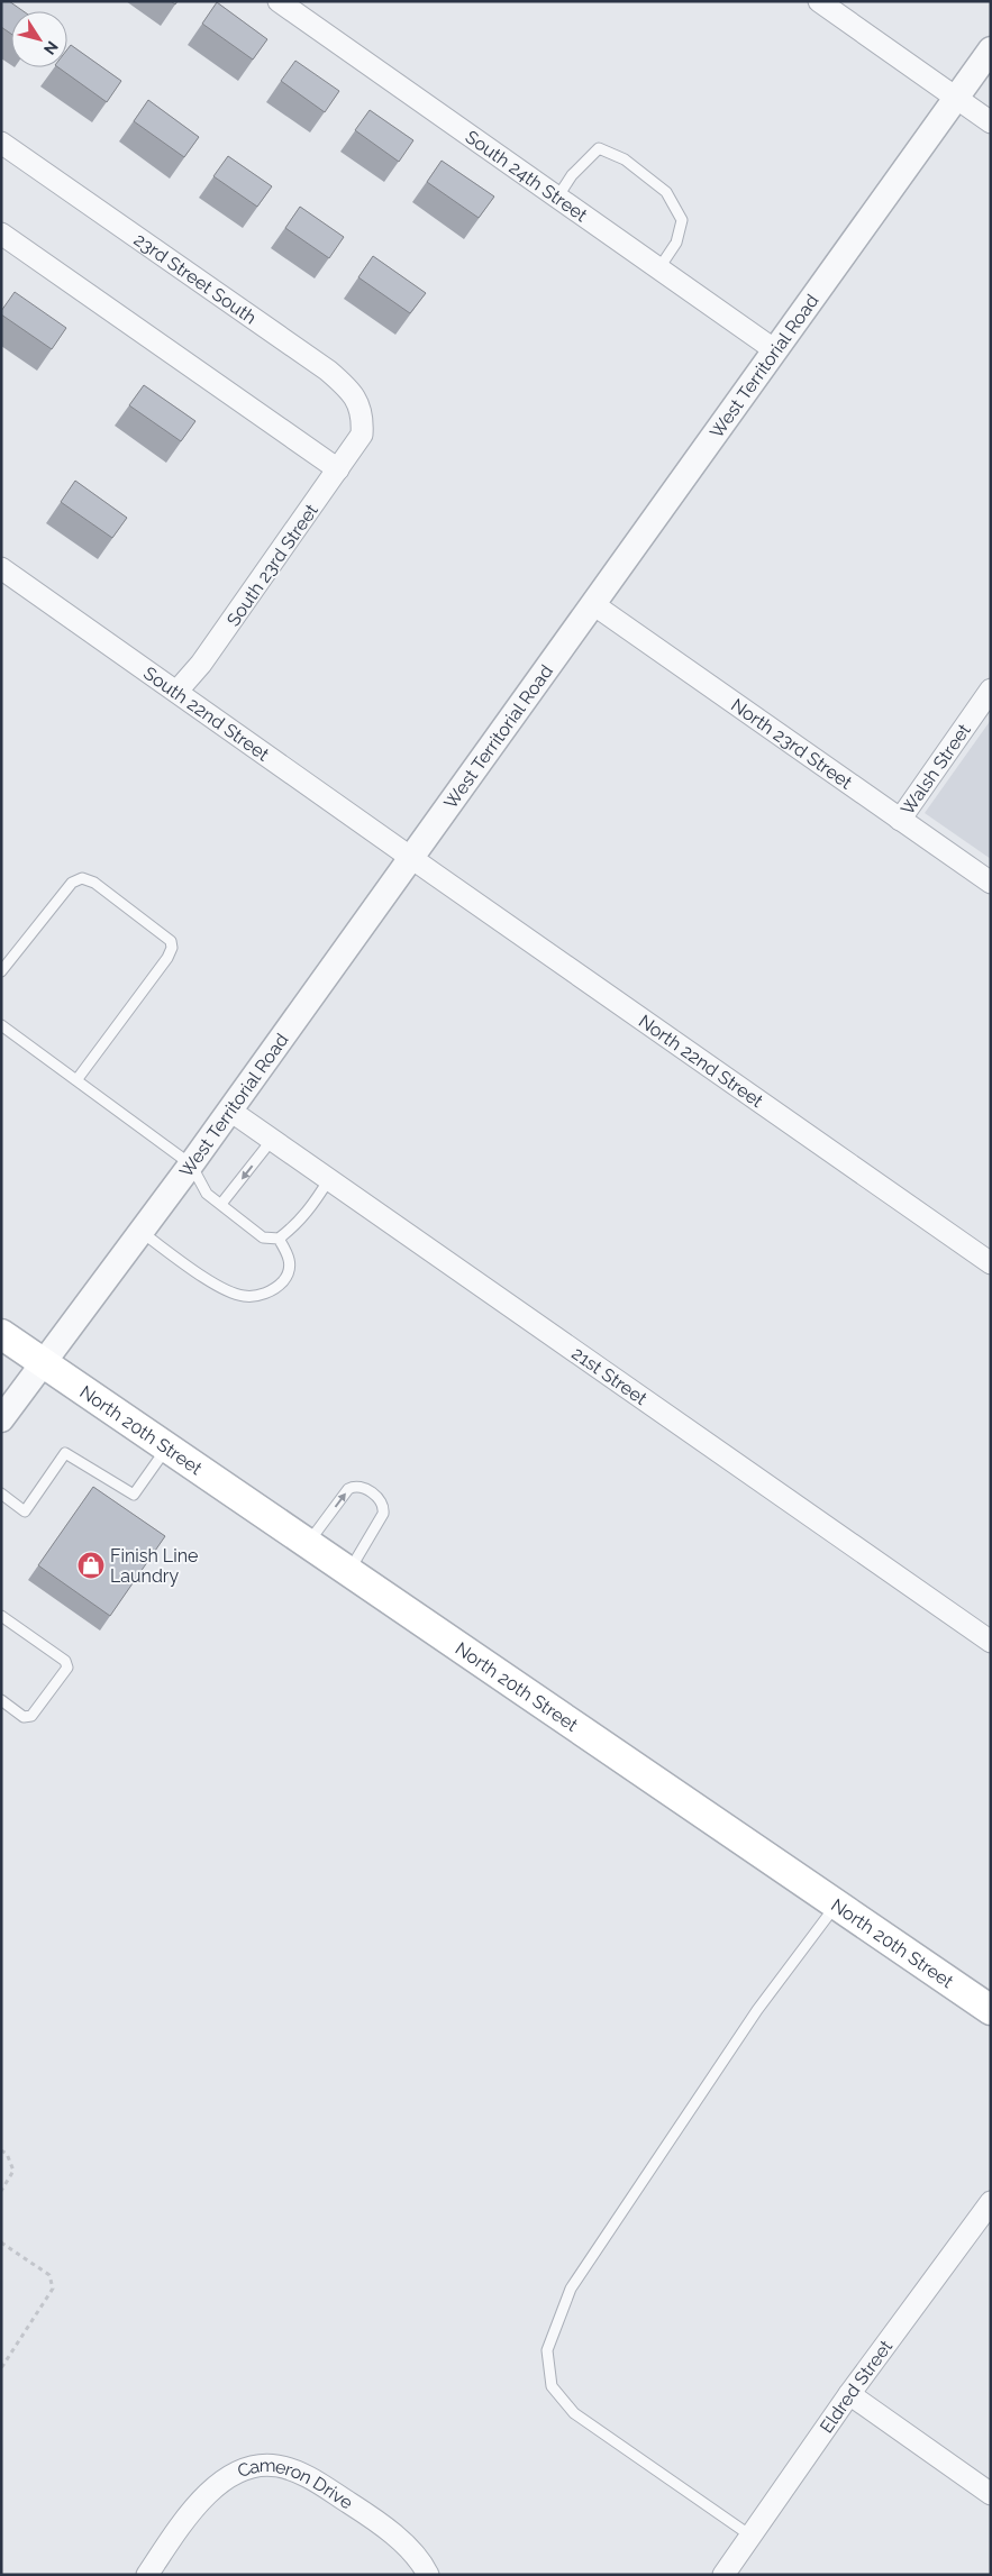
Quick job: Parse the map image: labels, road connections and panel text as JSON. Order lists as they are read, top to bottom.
{
  "streets": {
    "main road": ["North 20th Street"],
    "street": [
      "South 24th Street",
      "23rd Street South",
      "West Territorial Road",
      "South 23rd Street",
      "South 22nd Street",
      "North 23rd Street",
      "Walsh Street",
      "North 22nd Street",
      "21st Street",
      "Eldred Street",
      "Cameron Drive"
    ]
  },
  "crossings": [
    ["South 24th Street", "West Territorial Road"],
    ["23rd Street South", "South 23rd Street"],
    ["West Territorial Road", "South 22nd Street"],
    ["West Territorial Road", "North 23rd Street"],
    ["West Territorial Road", "North 22nd Street"],
    ["West Territorial Road", "21st Street"],
    ["West Territorial Road", "North 20th Street"],
    ["South 23rd Street", "South 22nd Street"],
    ["South 22nd Street", "North 22nd Street"],
    ["North 23rd Street", "Walsh Street"]
  ],
  "places": {
    "shop": ["Finish Line Laundry"]
  },
  "north": "bottom right"
}
